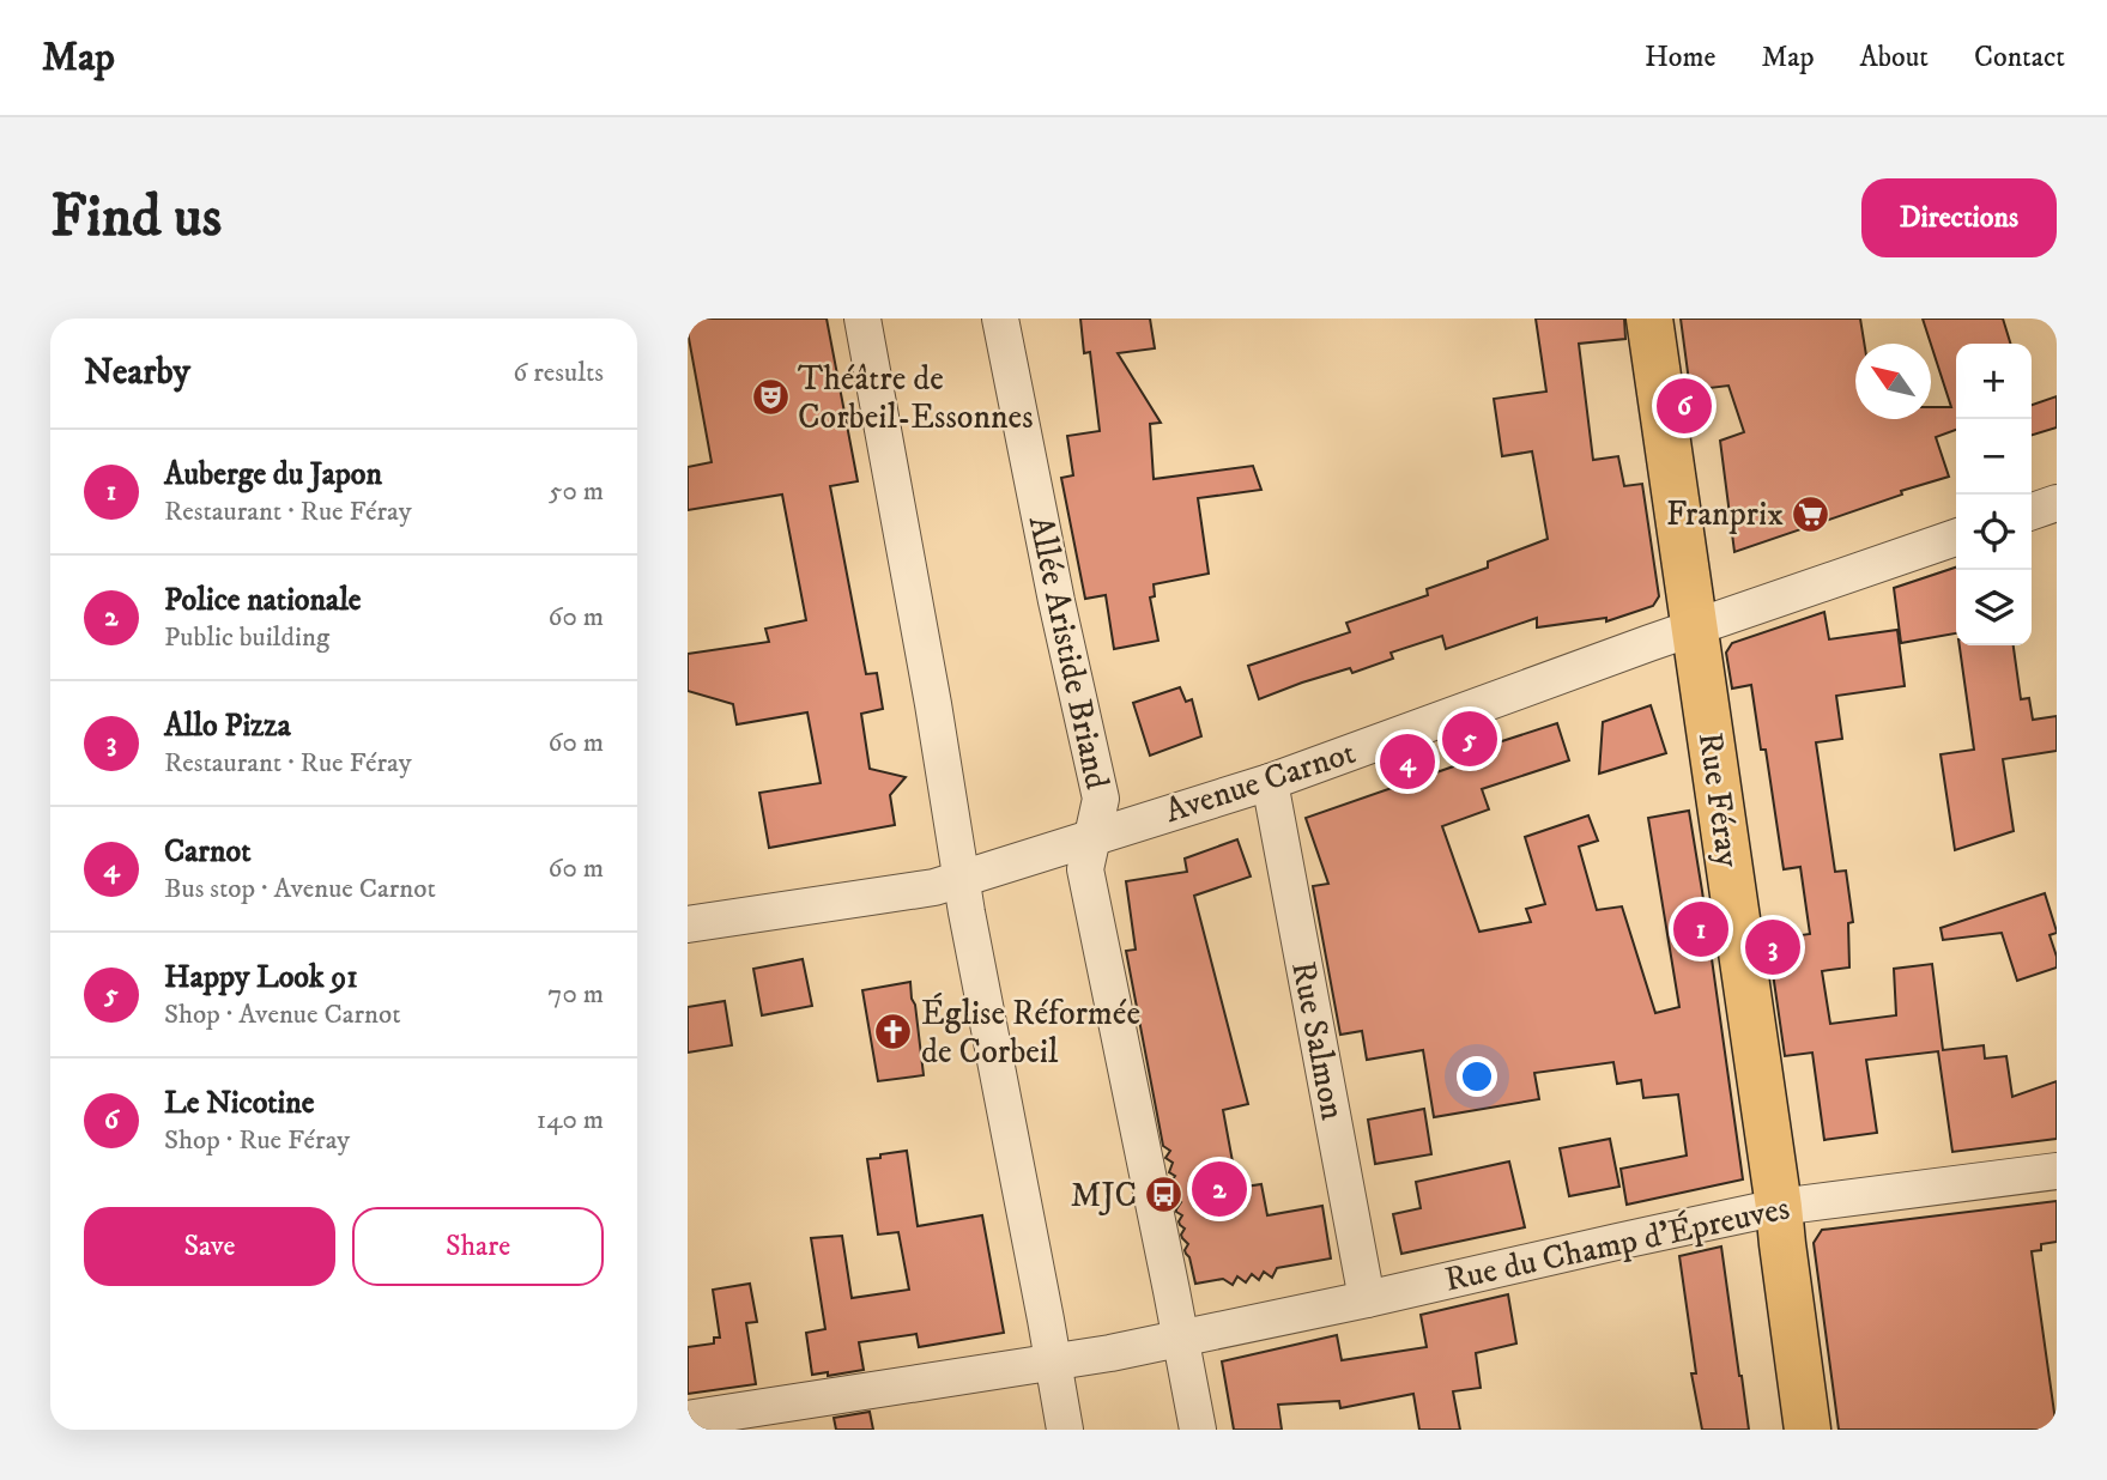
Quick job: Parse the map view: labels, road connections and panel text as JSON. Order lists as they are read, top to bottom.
{
  "streets": {
    "main road": ["Rue Féray"],
    "street": [
      "Allée Aristide Briand",
      "Avenue Carnot",
      "Rue Salmon",
      "Rue du Champ d'Épreuves"
    ]
  },
  "crossings": [
    ["Allée Aristide Briand", "Avenue Carnot"],
    ["Allée Aristide Briand", "Rue du Champ d'Épreuves"],
    ["Avenue Carnot", "Rue Féray"],
    ["Avenue Carnot", "Rue Salmon"],
    ["Rue Féray", "Rue du Champ d'Épreuves"],
    ["Rue Salmon", "Rue du Champ d'Épreuves"]
  ],
  "places": {
    "theatre": ["Théâtre de Corbeil-Essonnes"],
    "supermarket": ["Franprix"],
    "church": ["Église Réformée de Corbeil"],
    "bus stop": ["MJC"]
  },
  "north": "top left",
  "page": {
    "header": "Map",
    "nav": [
      "Home",
      "Map",
      "About",
      "Contact"
    ],
    "buttons": [
      "Directions",
      ["Save", "Share"]
    ],
    "title": "Find us",
    "heading": ["Nearby", "6 results"],
    "map_buttons": ["+", "−"],
    "pins": [
      "6",
      "5",
      "4",
      "1",
      "3",
      "2"
    ],
    "list": [
      {
        "mark": "1",
        "name": "Auberge du Japon",
        "note": "Restaurant · Rue Féray",
        "value": "50 m"
      },
      {
        "mark": "2",
        "name": "Police nationale",
        "note": "Public building",
        "value": "60 m"
      },
      {
        "mark": "3",
        "name": "Allo Pizza",
        "note": "Restaurant · Rue Féray",
        "value": "60 m"
      },
      {
        "mark": "4",
        "name": "Carnot",
        "note": "Bus stop · Avenue Carnot",
        "value": "60 m"
      },
      {
        "mark": "5",
        "name": "Happy Look 91",
        "note": "Shop · Avenue Carnot",
        "value": "70 m"
      },
      {
        "mark": "6",
        "name": "Le Nicotine",
        "note": "Shop · Rue Féray",
        "value": "140 m"
      }
    ]
  }
}
